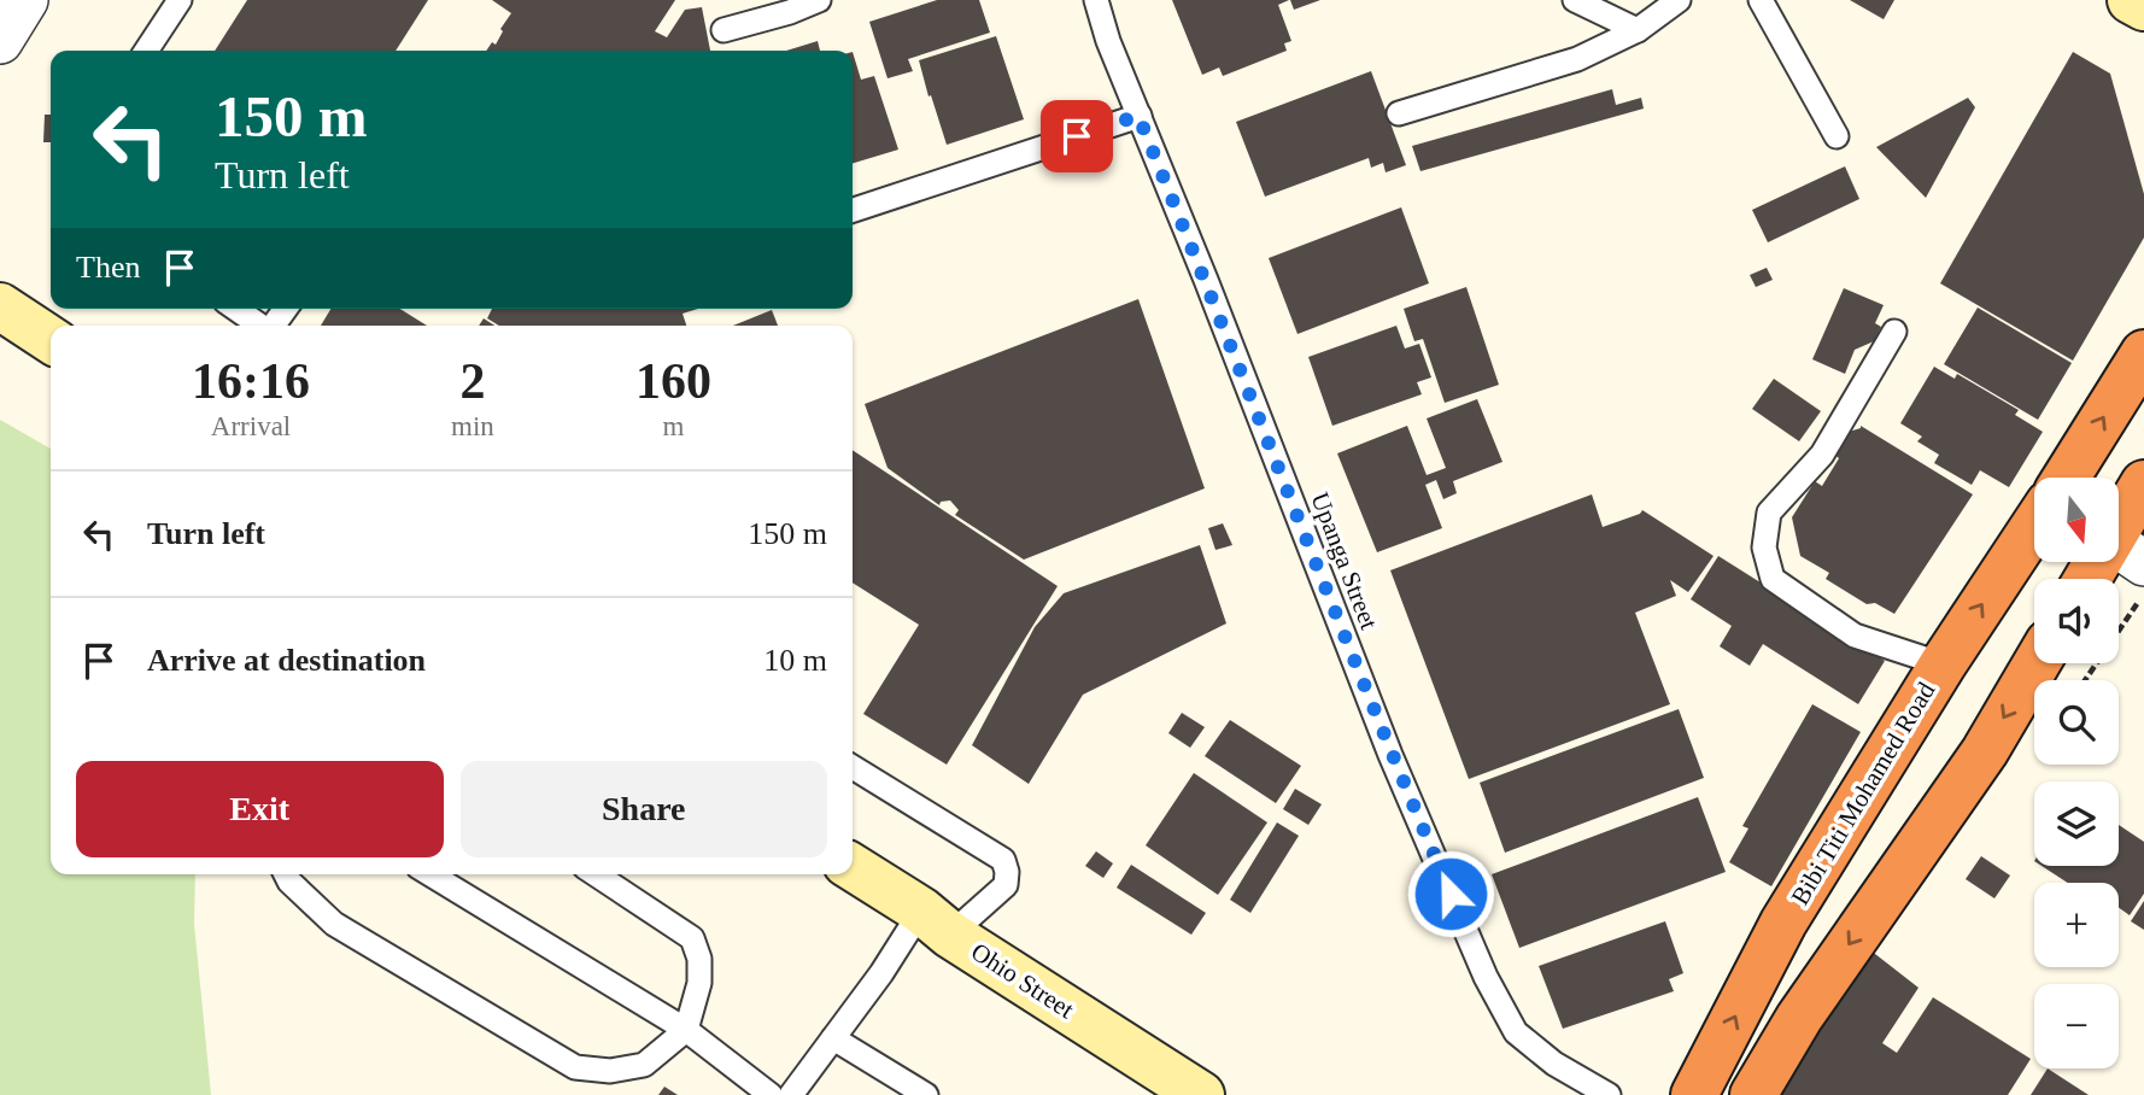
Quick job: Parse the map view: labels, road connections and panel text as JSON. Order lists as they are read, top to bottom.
{
  "streets": {
    "highway": ["Bibi Titi Mohamed Road"],
    "street": ["Ohio Street"],
    "lane": ["Upanga Street"]
  },
  "north": "bottom",
  "page": {
    "turn": ["150 m", "Turn left"],
    "then": "Then",
    "eta": [
      "16:16",
      "Arrival",
      "2",
      "min",
      "160",
      "m"
    ],
    "list": [
      {
        "name": "Turn left",
        "value": "150 m"
      },
      {
        "name": "Arrive at destination",
        "value": "10 m"
      }
    ],
    "map_buttons": ["+", "−"],
    "buttons": ["Exit", "Share"]
  }
}
